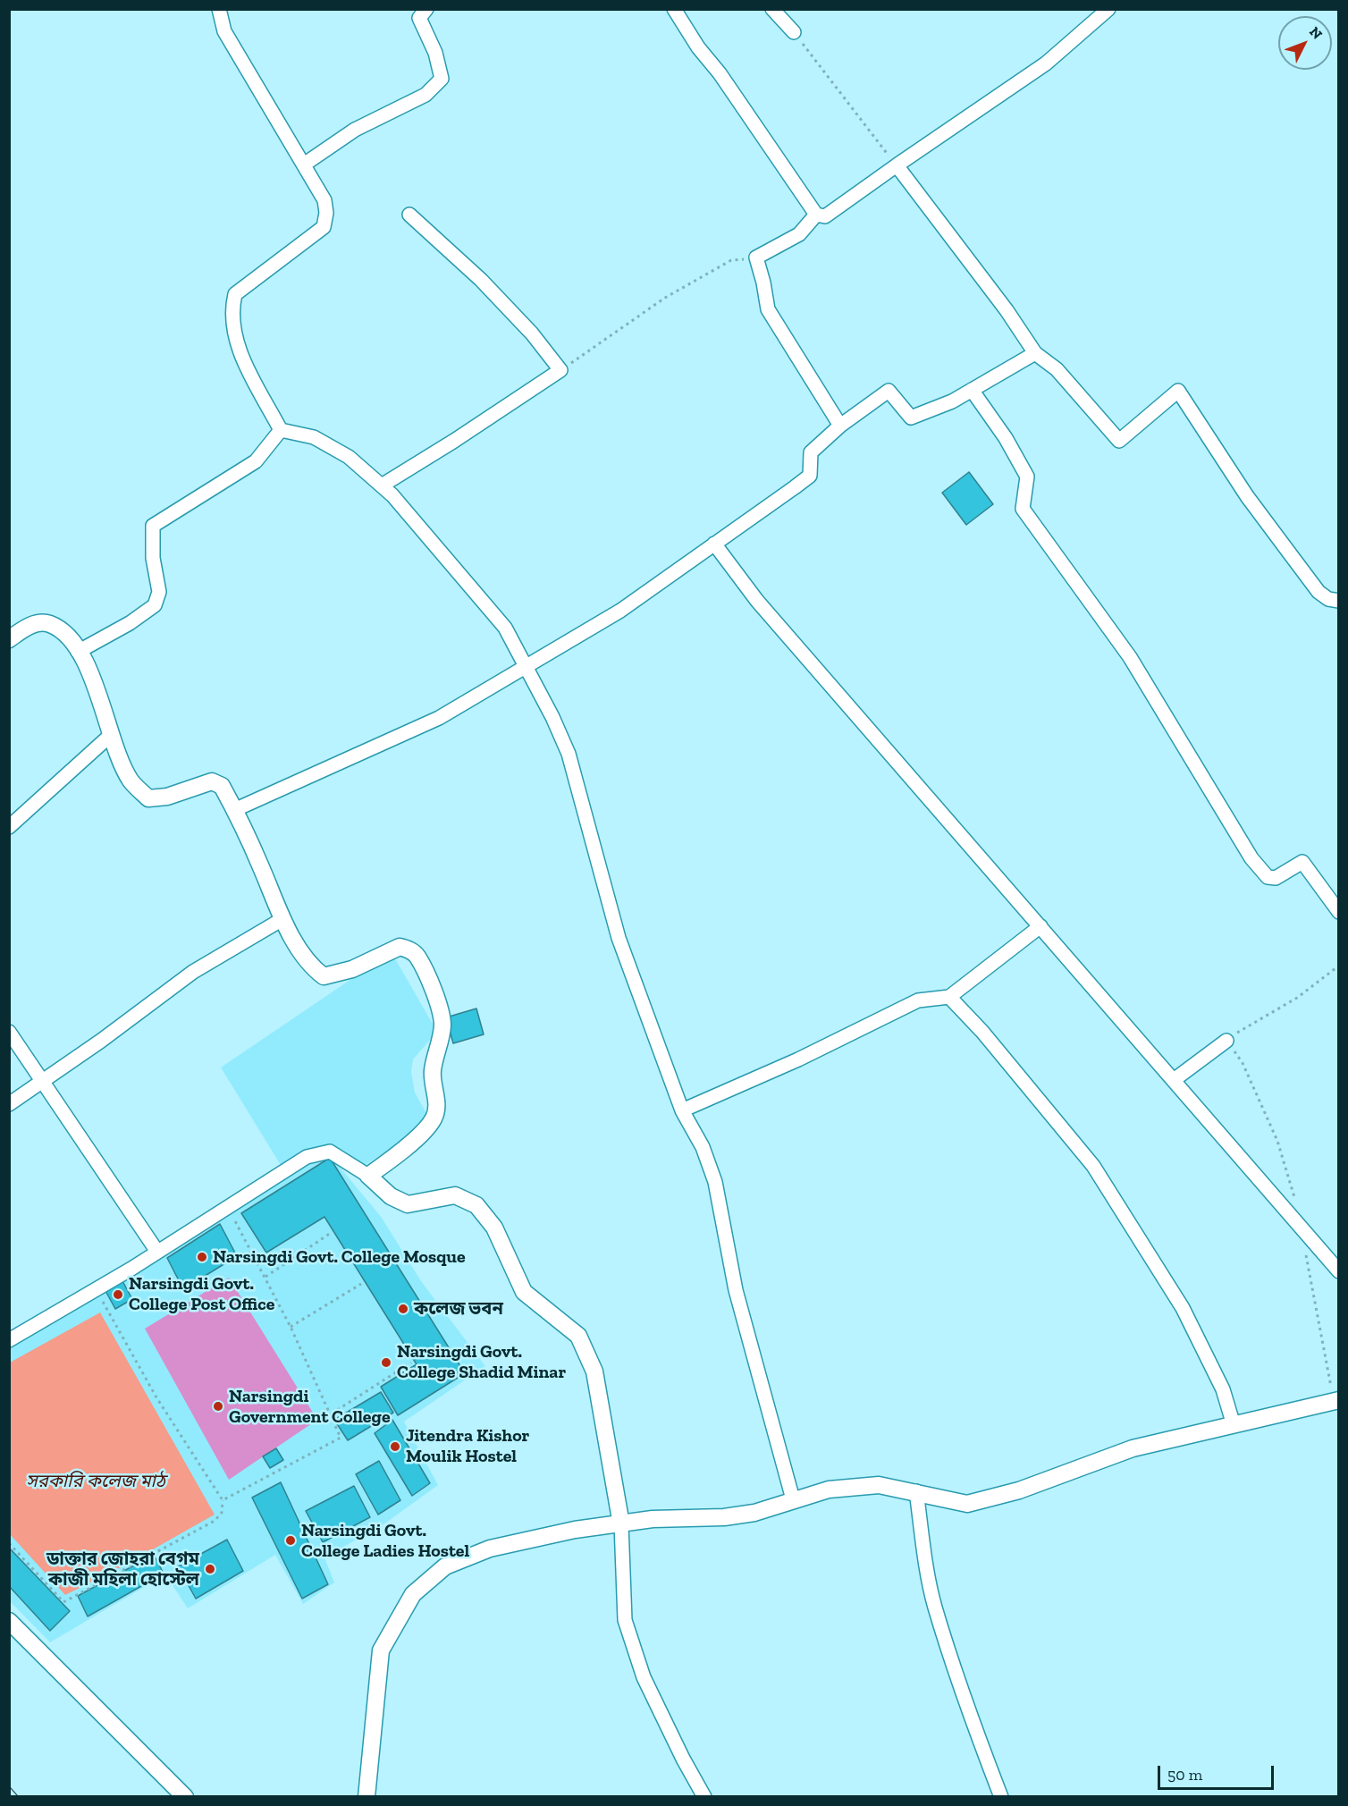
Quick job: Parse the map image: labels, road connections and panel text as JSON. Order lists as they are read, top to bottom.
{
  "parks": ["সরকারি কলেজ মাঠ"],
  "places": [
    "Narsingdi Govt. College Mosque",
    "Narsingdi Govt. College Post Office",
    "কলেজ ভবন",
    "Narsingdi Govt. College Shadid Minar",
    "Narsingdi Government College",
    "Jitendra Kishor Moulik Hostel",
    "Narsingdi Govt. College Ladies Hostel",
    "ডাক্তার জোহরা বেগম কাজী মহিলা হোস্টেল"
  ],
  "scale_bar": "50 m",
  "north": "top right"
}
